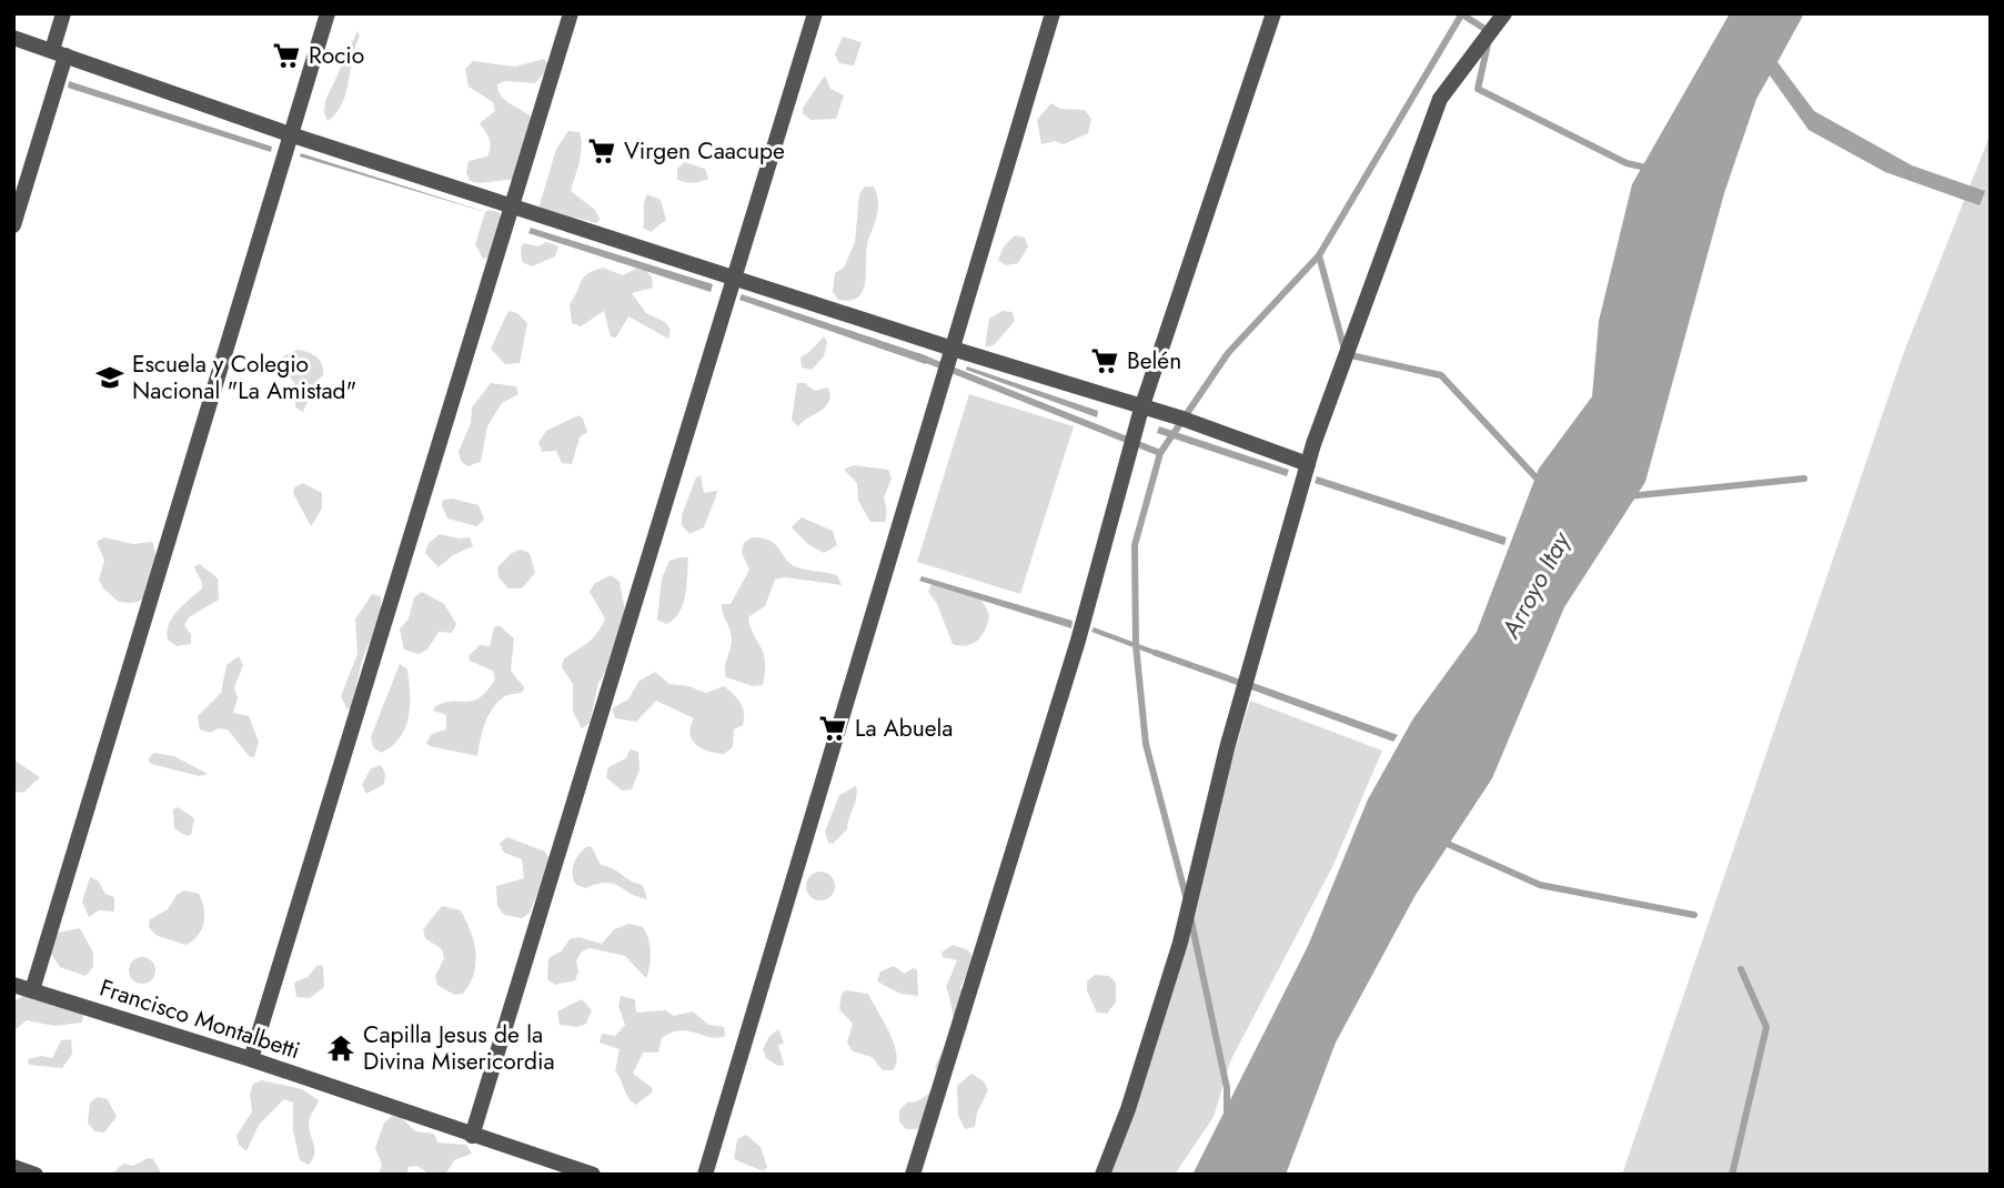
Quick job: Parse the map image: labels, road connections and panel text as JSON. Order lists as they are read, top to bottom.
{
  "streets": {
    "street": ["Francisco Montalbetti"]
  },
  "water": ["Arroyo Itay"],
  "places": {
    "supermarket": [
      "Rocio",
      "Virgen Caacupe",
      "Belén",
      "La Abuela"
    ],
    "school or university": ["Escuela y Colegio Nacional \"La Amistad\""],
    "temple": ["Capilla Jesus de la Divina Misericordia"]
  }
}
